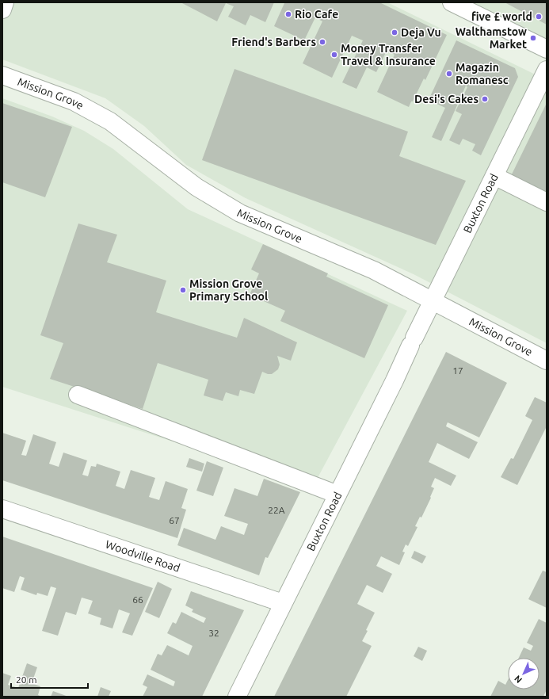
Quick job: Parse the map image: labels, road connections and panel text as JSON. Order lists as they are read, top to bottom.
{
  "streets": {
    "street": ["Mission Grove", "Buxton Road", "Woodville Road"]
  },
  "crossings": [
    ["Mission Grove", "Buxton Road"],
    ["Buxton Road", "Woodville Road"]
  ],
  "places": [
    "Rio Cafe",
    "five £ world",
    "Deja Vu",
    "Walthamstow Market",
    "Friend's Barbers",
    "Money Transfer Travel & Insurance",
    "Magazin Romanesc",
    "Desi's Cakes",
    "Mission Grove Primary School"
  ],
  "house_numbers": [
    "17",
    "22A",
    "67",
    "66",
    "32"
  ],
  "scale_bar": "20 m",
  "north": "bottom left"
}
